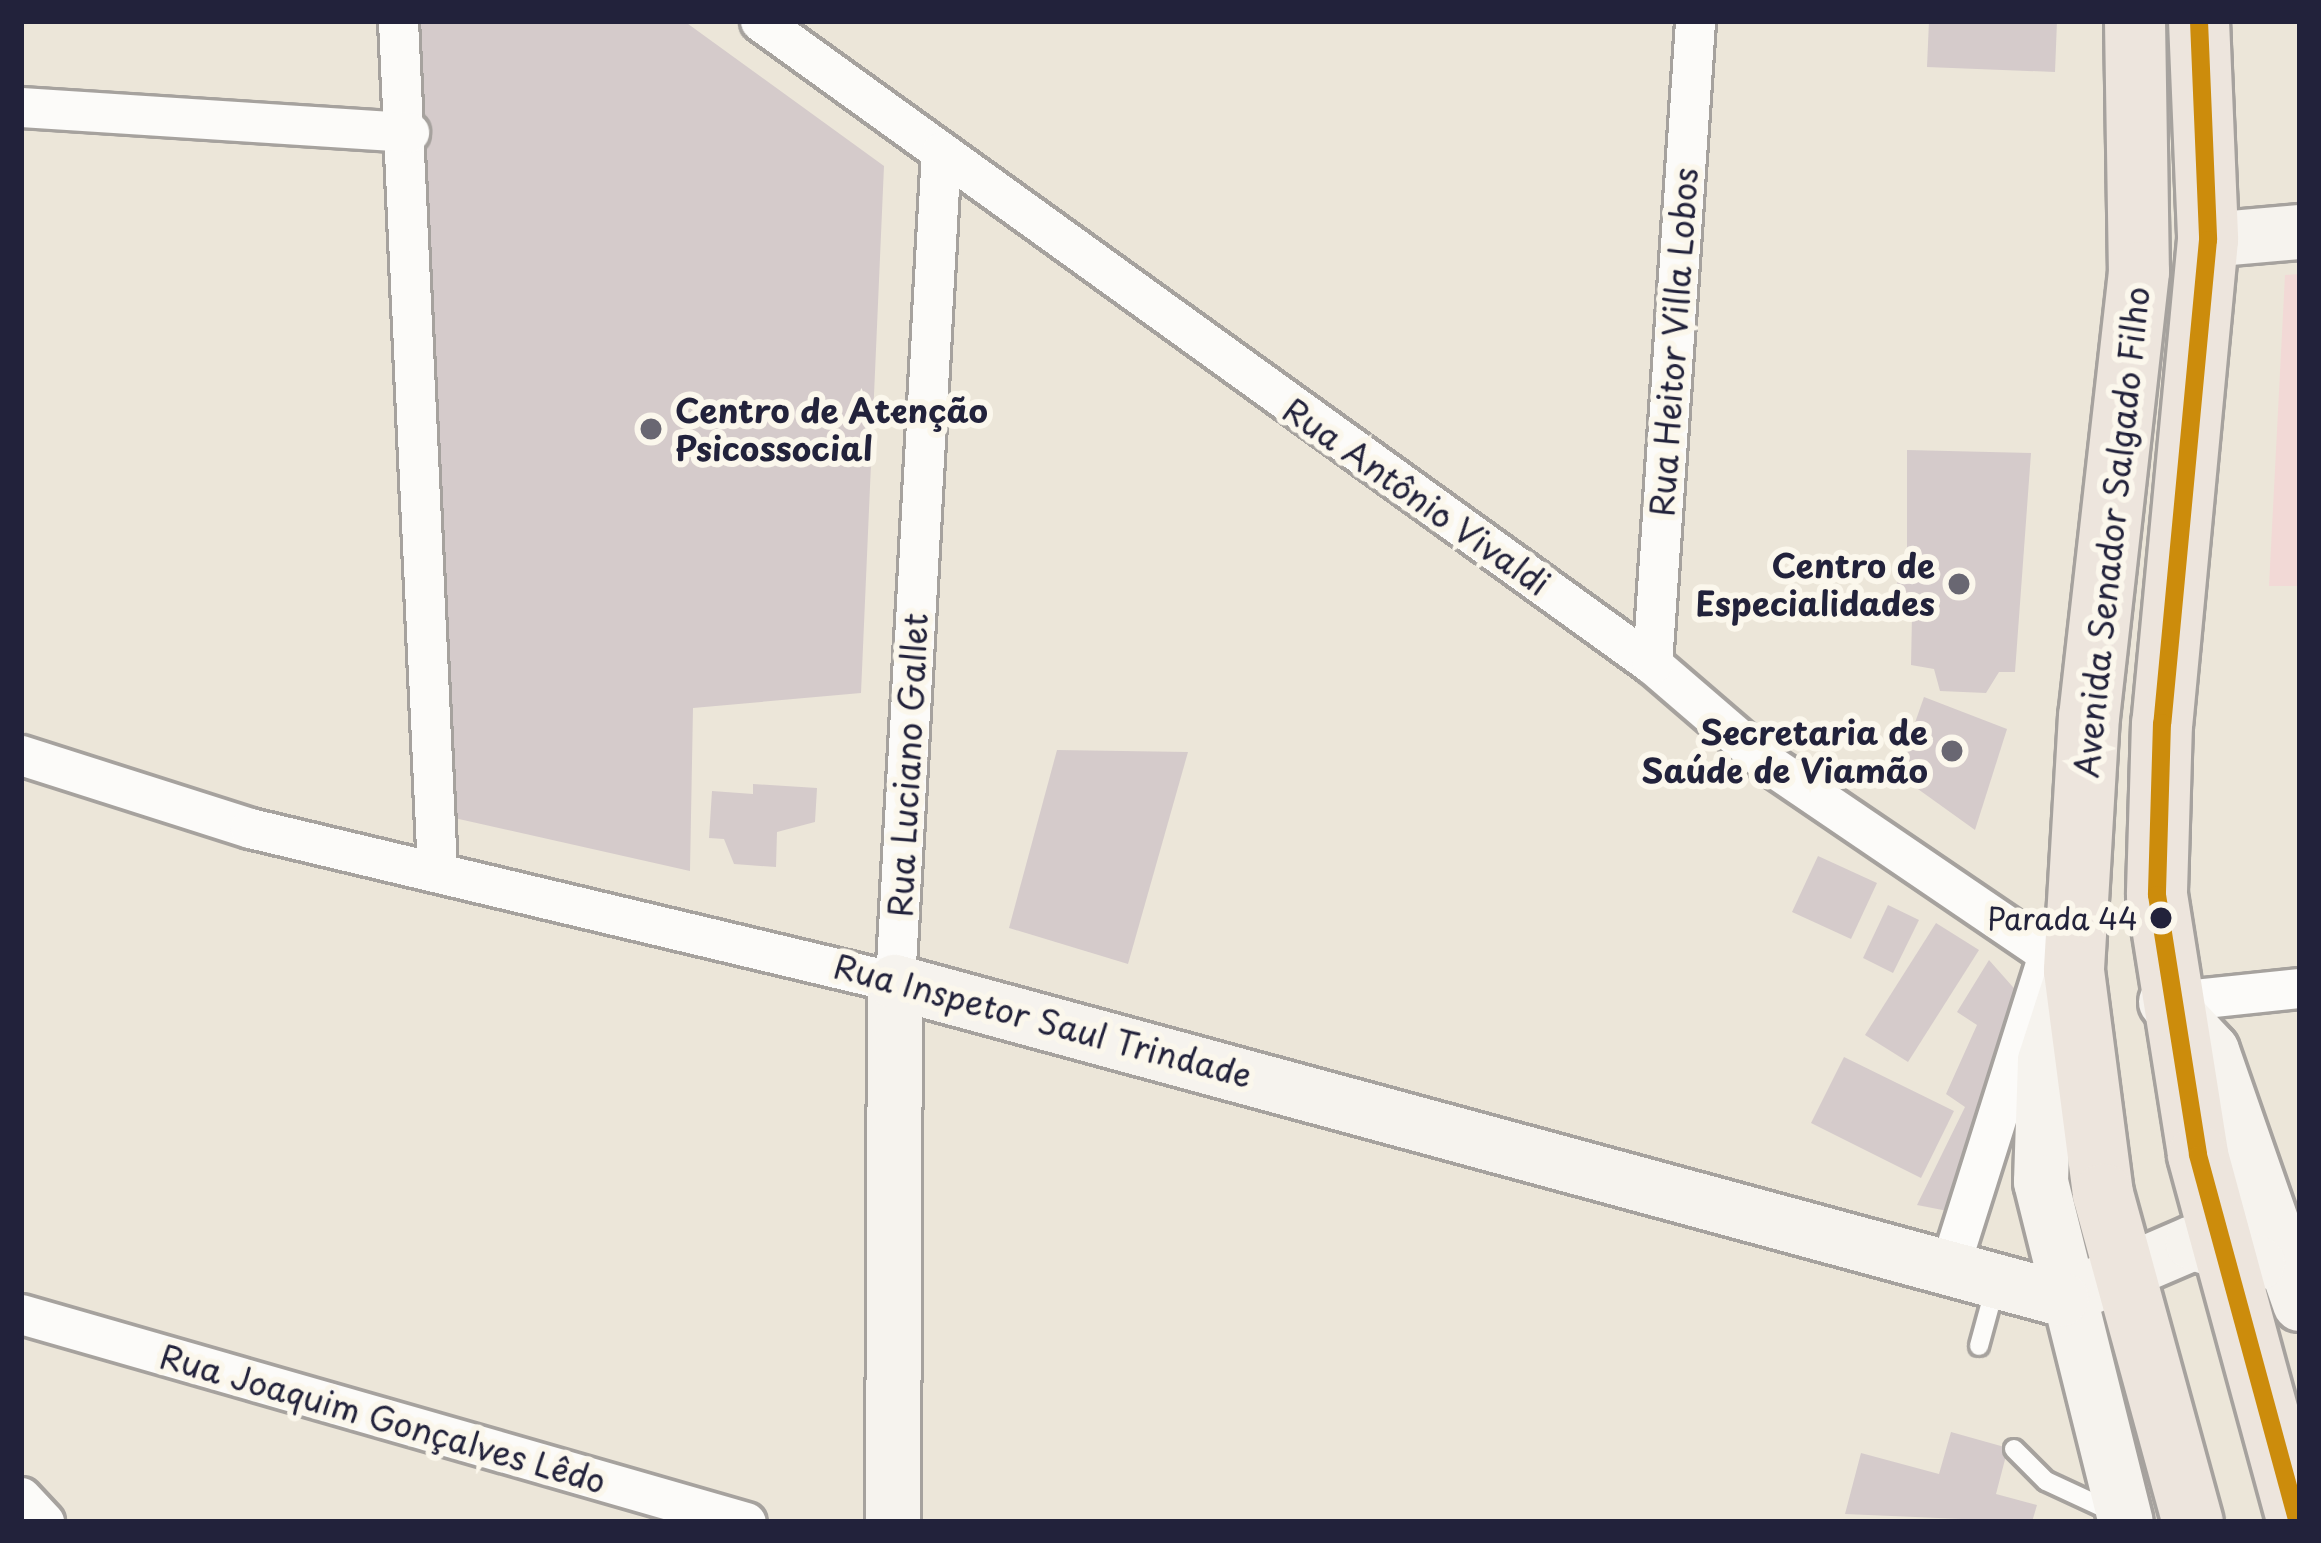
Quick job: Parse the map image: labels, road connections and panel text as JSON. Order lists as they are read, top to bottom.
{
  "streets": {
    "main road": ["Avenida Senador Salgado Filho"],
    "street": [
      "Rua Heitor Villa Lobos",
      "Rua Antônio Vivaldi",
      "Rua Luciano Gallet",
      "Rua Inspetor Saul Trindade",
      "Rua Joaquim Gonçalves Lêdo"
    ]
  },
  "crossings": [
    ["Rua Heitor Villa Lobos", "Rua Antônio Vivaldi"],
    ["Rua Antônio Vivaldi", "Avenida Senador Salgado Filho"],
    ["Rua Antônio Vivaldi", "Rua Luciano Gallet"],
    ["Avenida Senador Salgado Filho", "Rua Inspetor Saul Trindade"],
    ["Rua Luciano Gallet", "Rua Inspetor Saul Trindade"]
  ],
  "places": [
    "Centro de Atenção Psicossocial",
    "Centro de Especialidades",
    "Secretaria de Saúde de Viamão",
    "Parada 44"
  ]
}
